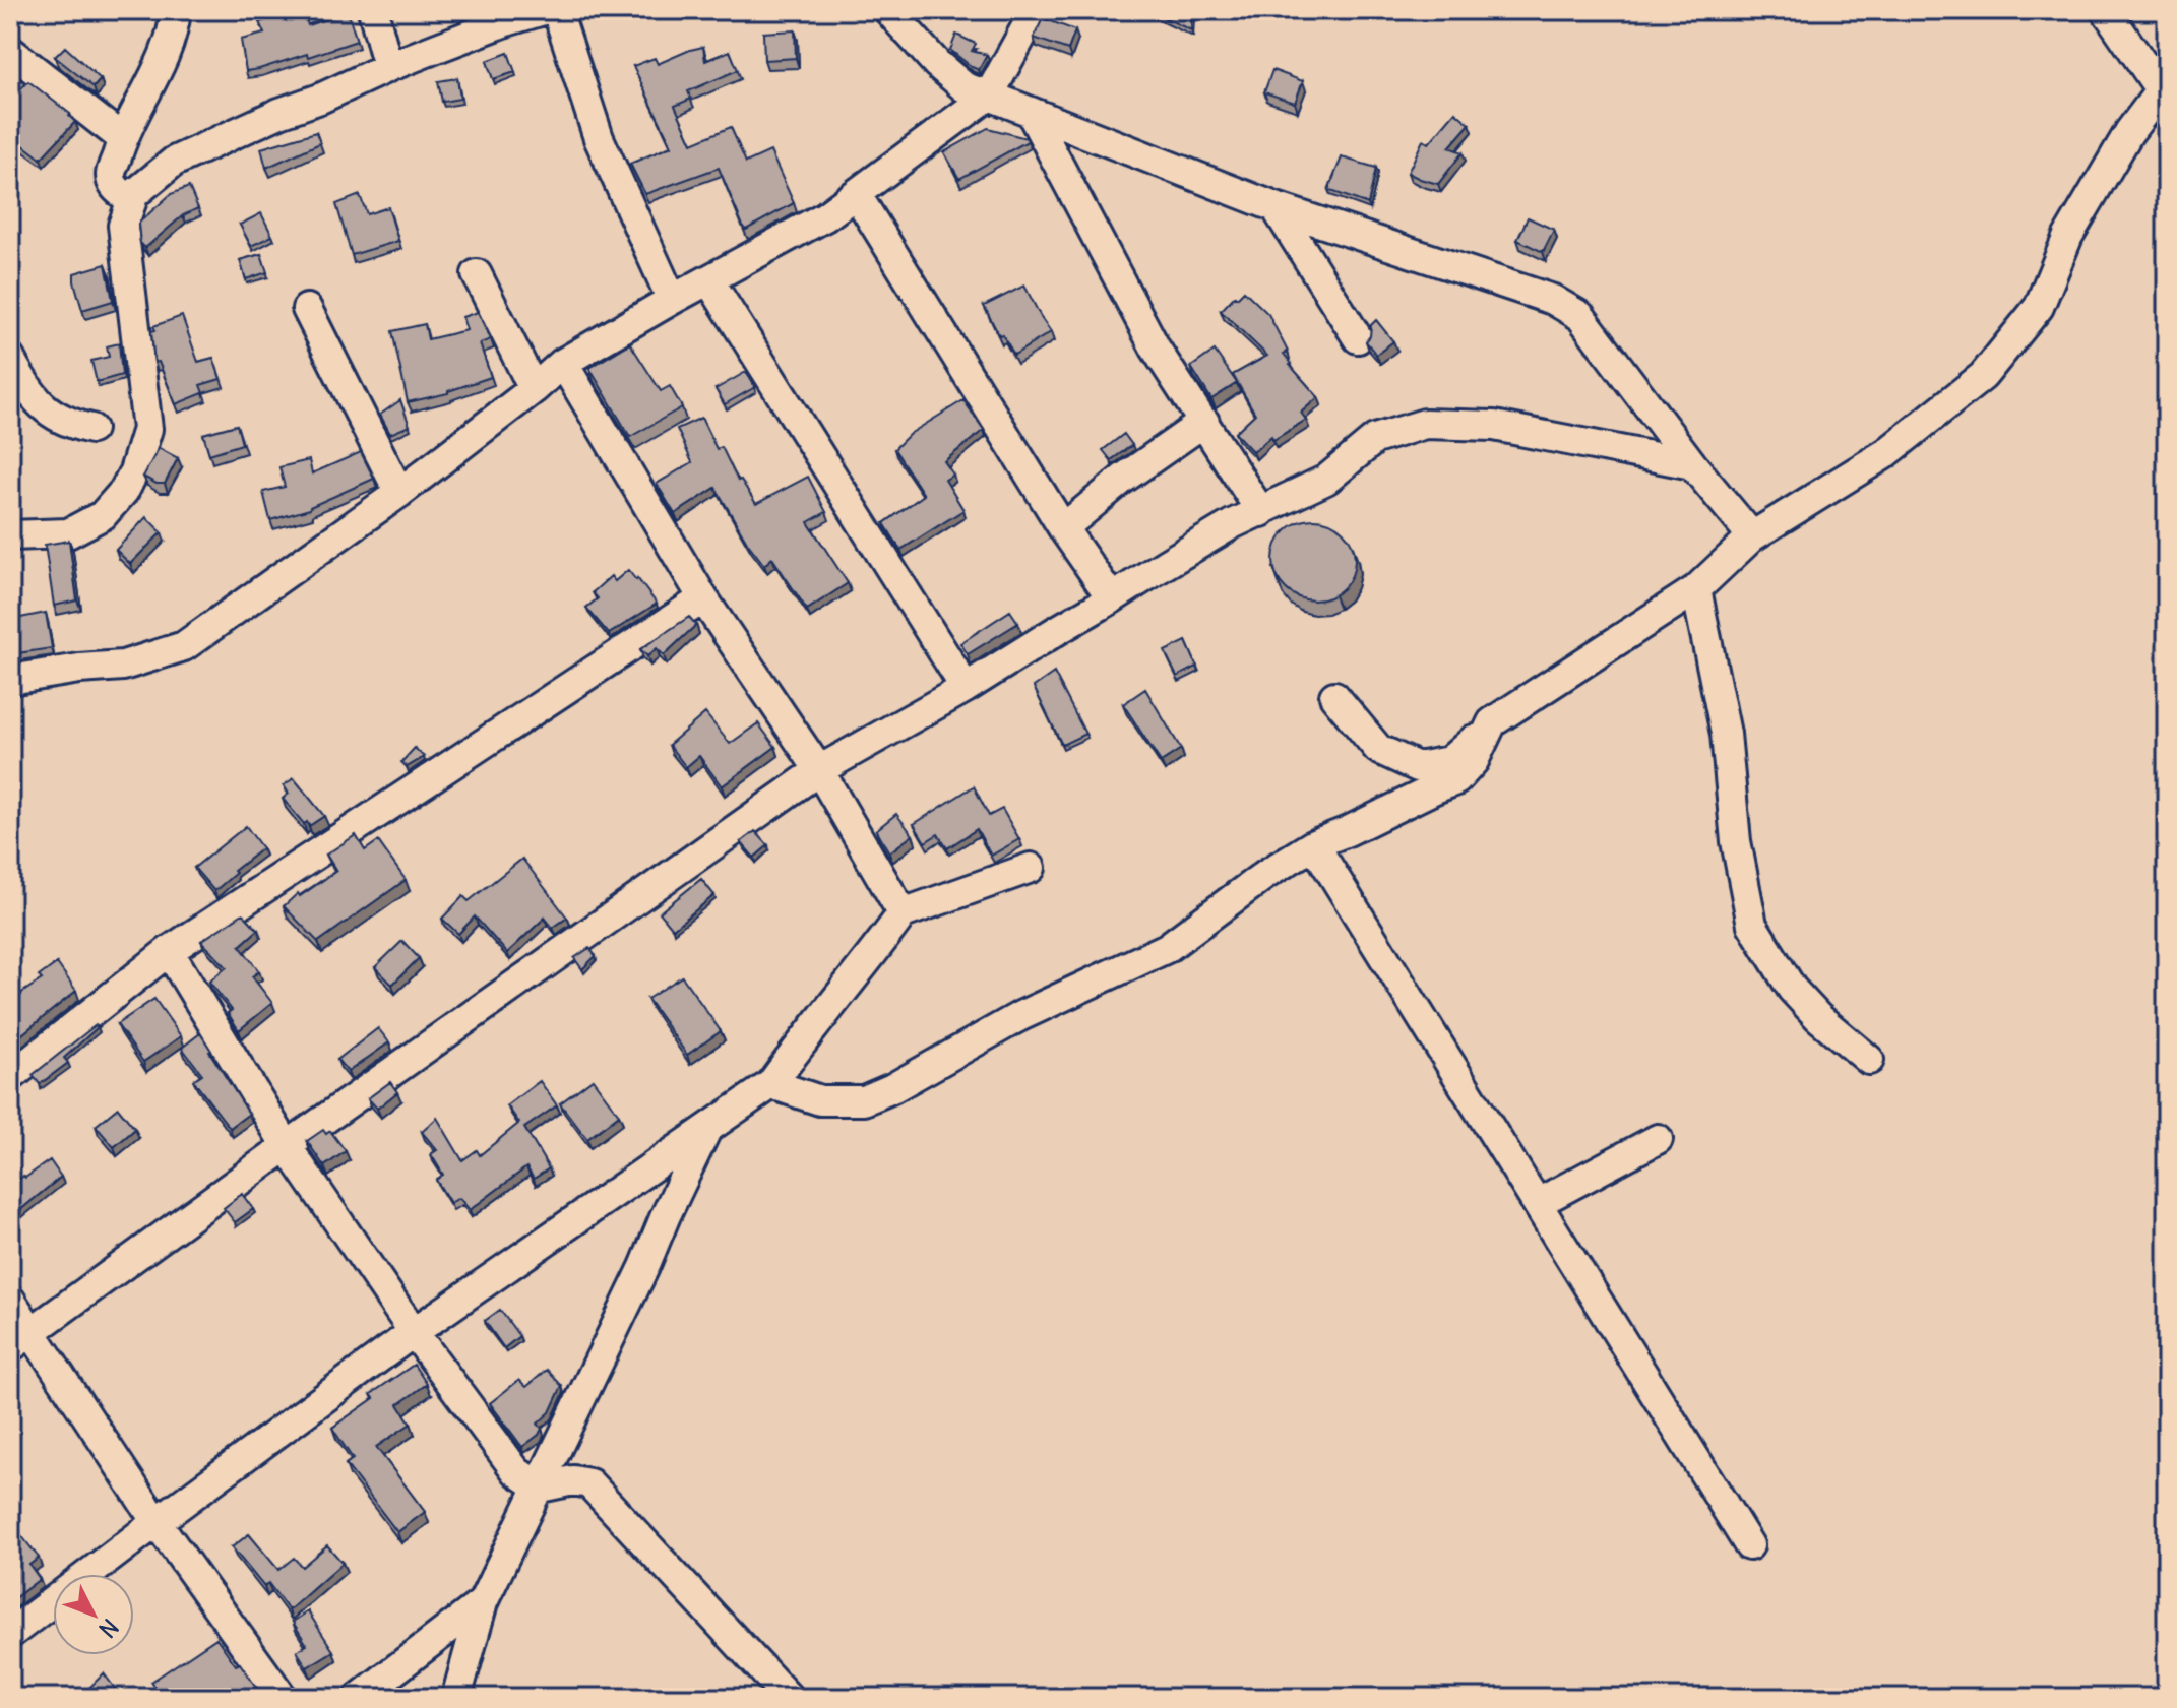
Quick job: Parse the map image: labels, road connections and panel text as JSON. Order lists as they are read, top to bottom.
{
  "north": "bottom right"
}
